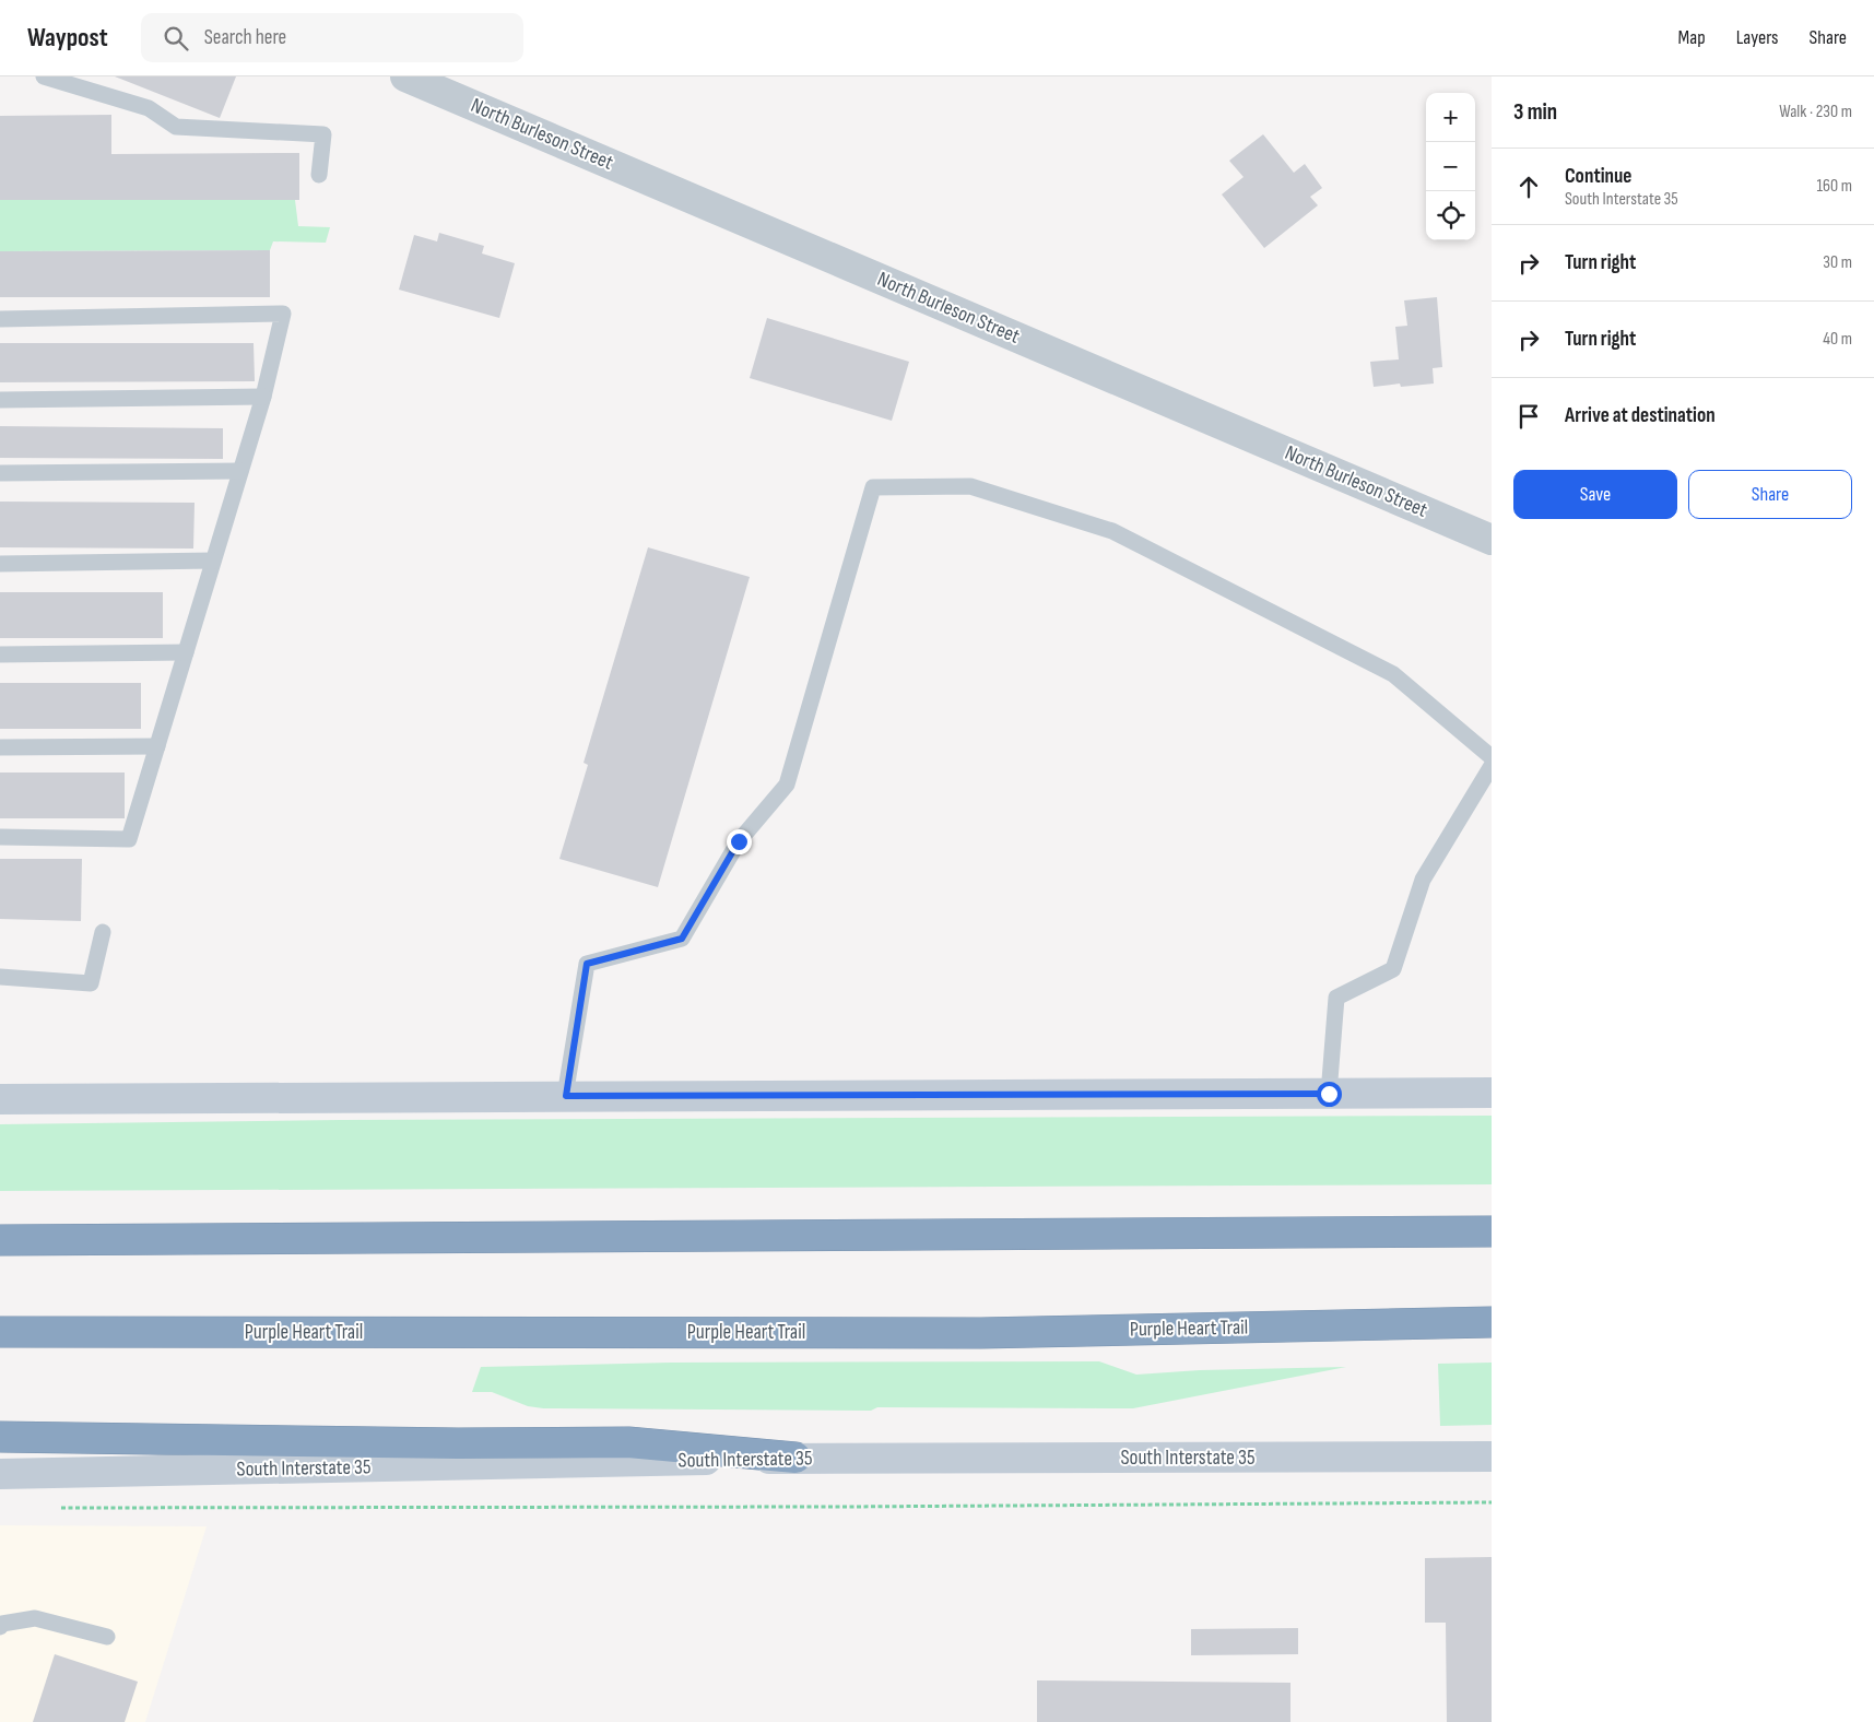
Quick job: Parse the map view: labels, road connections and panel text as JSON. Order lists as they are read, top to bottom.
{
  "streets": {
    "highway": ["Purple Heart Trail"],
    "main road": ["South Interstate 35"],
    "street": ["North Burleson Street"]
  },
  "page": {
    "header": "Waypost",
    "search": "Search here",
    "nav": ["Map", "Layers", "Share"],
    "heading": ["3 min", "Walk · 230 m"],
    "map_buttons": ["+", "−"],
    "list": [
      ["Continue", "South Interstate 35", "160 m"],
      ["Turn right", "30 m"],
      ["Turn right", "40 m"],
      "Arrive at destination"
    ],
    "buttons": ["Save", "Share"]
  }
}
